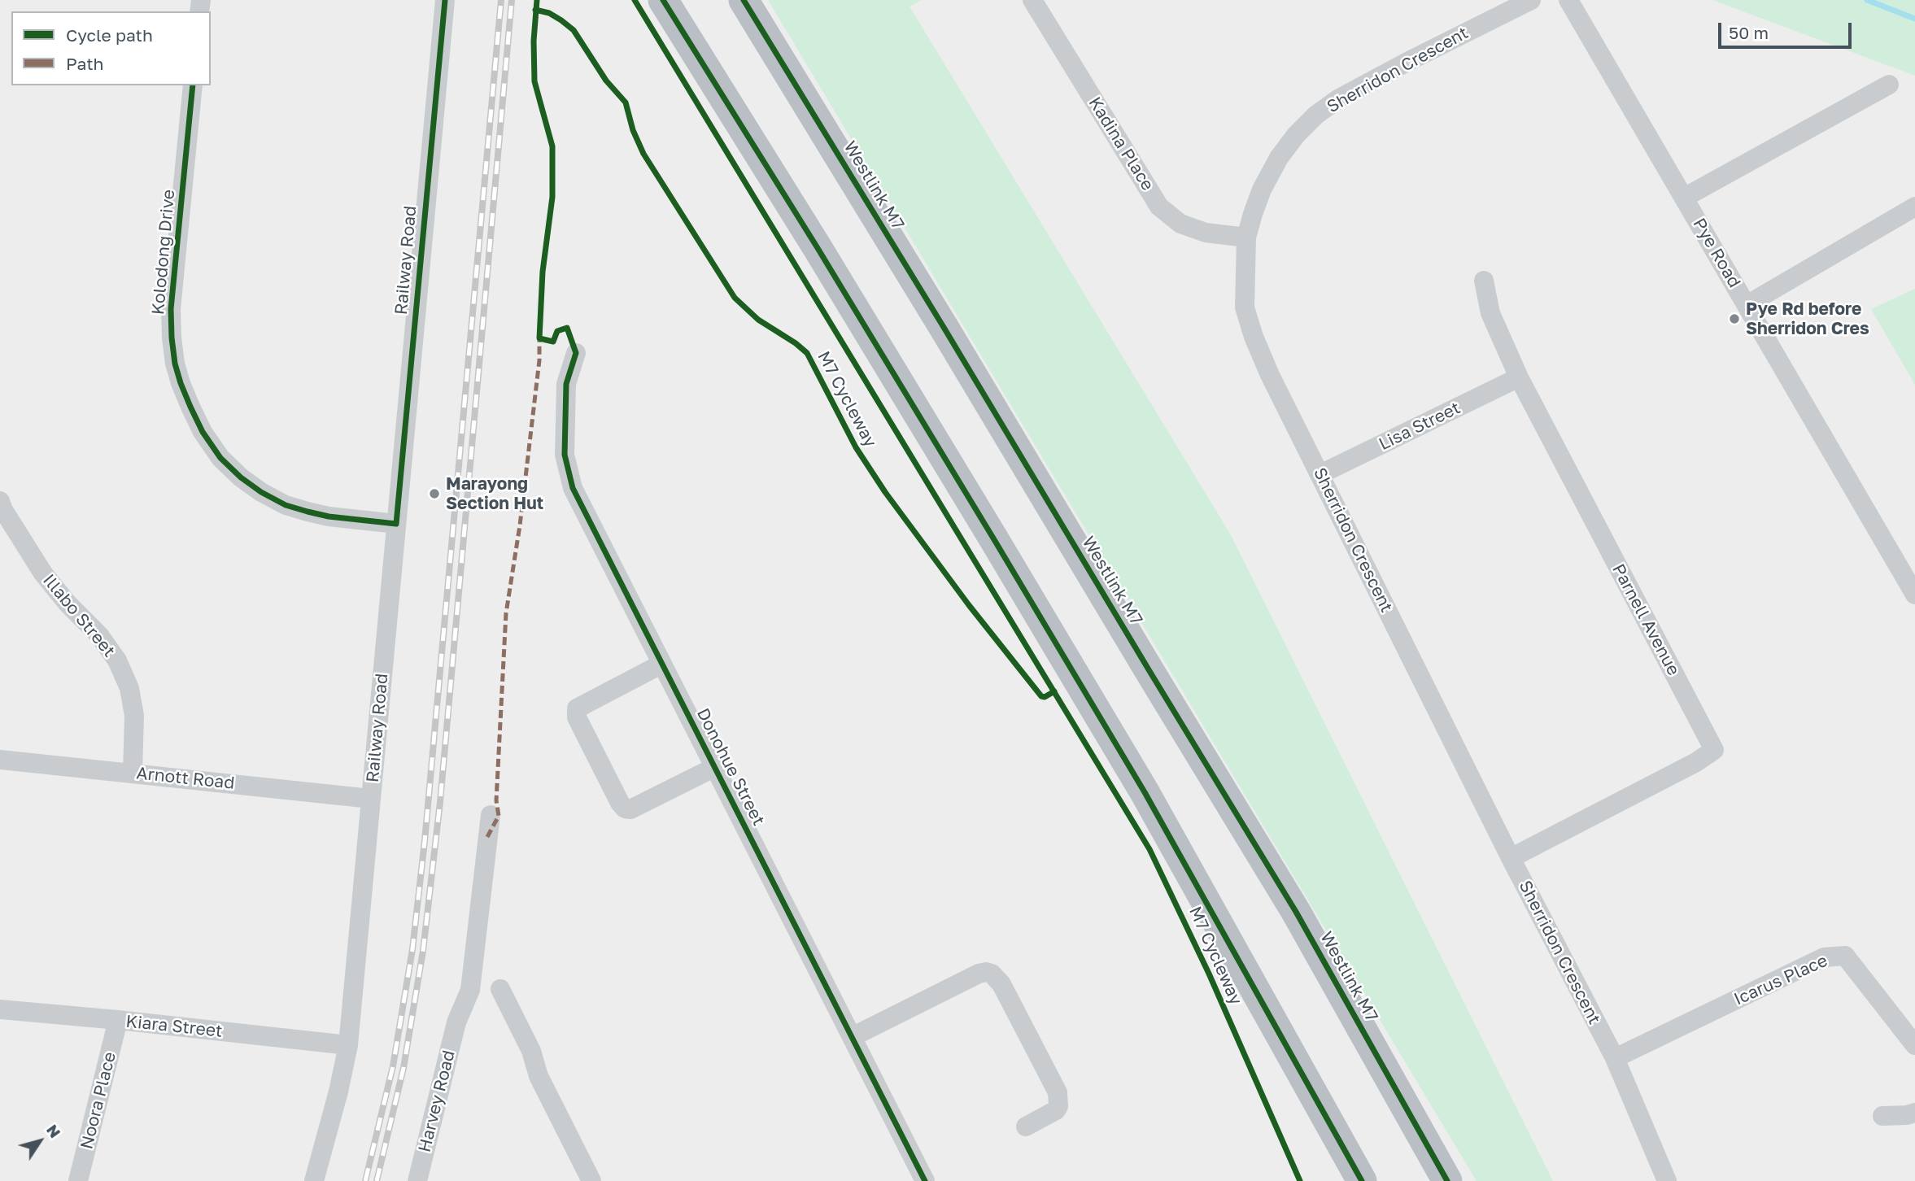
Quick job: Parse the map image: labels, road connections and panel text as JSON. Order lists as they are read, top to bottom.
{
  "streets": {
    "highway": ["Westlink M7"],
    "street": [
      "Sherridon Crescent",
      "Kadina Place",
      "Kolodong Drive",
      "Pye Road",
      "Railway Road",
      "Lisa Street",
      "Illabo Street",
      "Parnell Avenue",
      "Donohue Street",
      "Arnott Road",
      "Icarus Place",
      "Kiara Street",
      "Noora Place",
      "Harvey Road"
    ],
    "cycle path": ["M7 Cycleway"]
  },
  "crossings": [
    ["Sherridon Crescent", "Kadina Place"],
    ["Sherridon Crescent", "Lisa Street"],
    ["Sherridon Crescent", "Parnell Avenue"],
    ["Sherridon Crescent", "Icarus Place"],
    ["Kolodong Drive", "Railway Road"],
    ["Railway Road", "Arnott Road"],
    ["Railway Road", "Kiara Street"],
    ["Lisa Street", "Parnell Avenue"],
    ["Illabo Street", "Arnott Road"],
    ["Kiara Street", "Noora Place"]
  ],
  "places": ["Pye Rd before Sherridon Cres", "Marayong Section Hut"],
  "legend": ["Cycle path", "Path"],
  "scale_bar": "50 m",
  "north": "top right"
}
